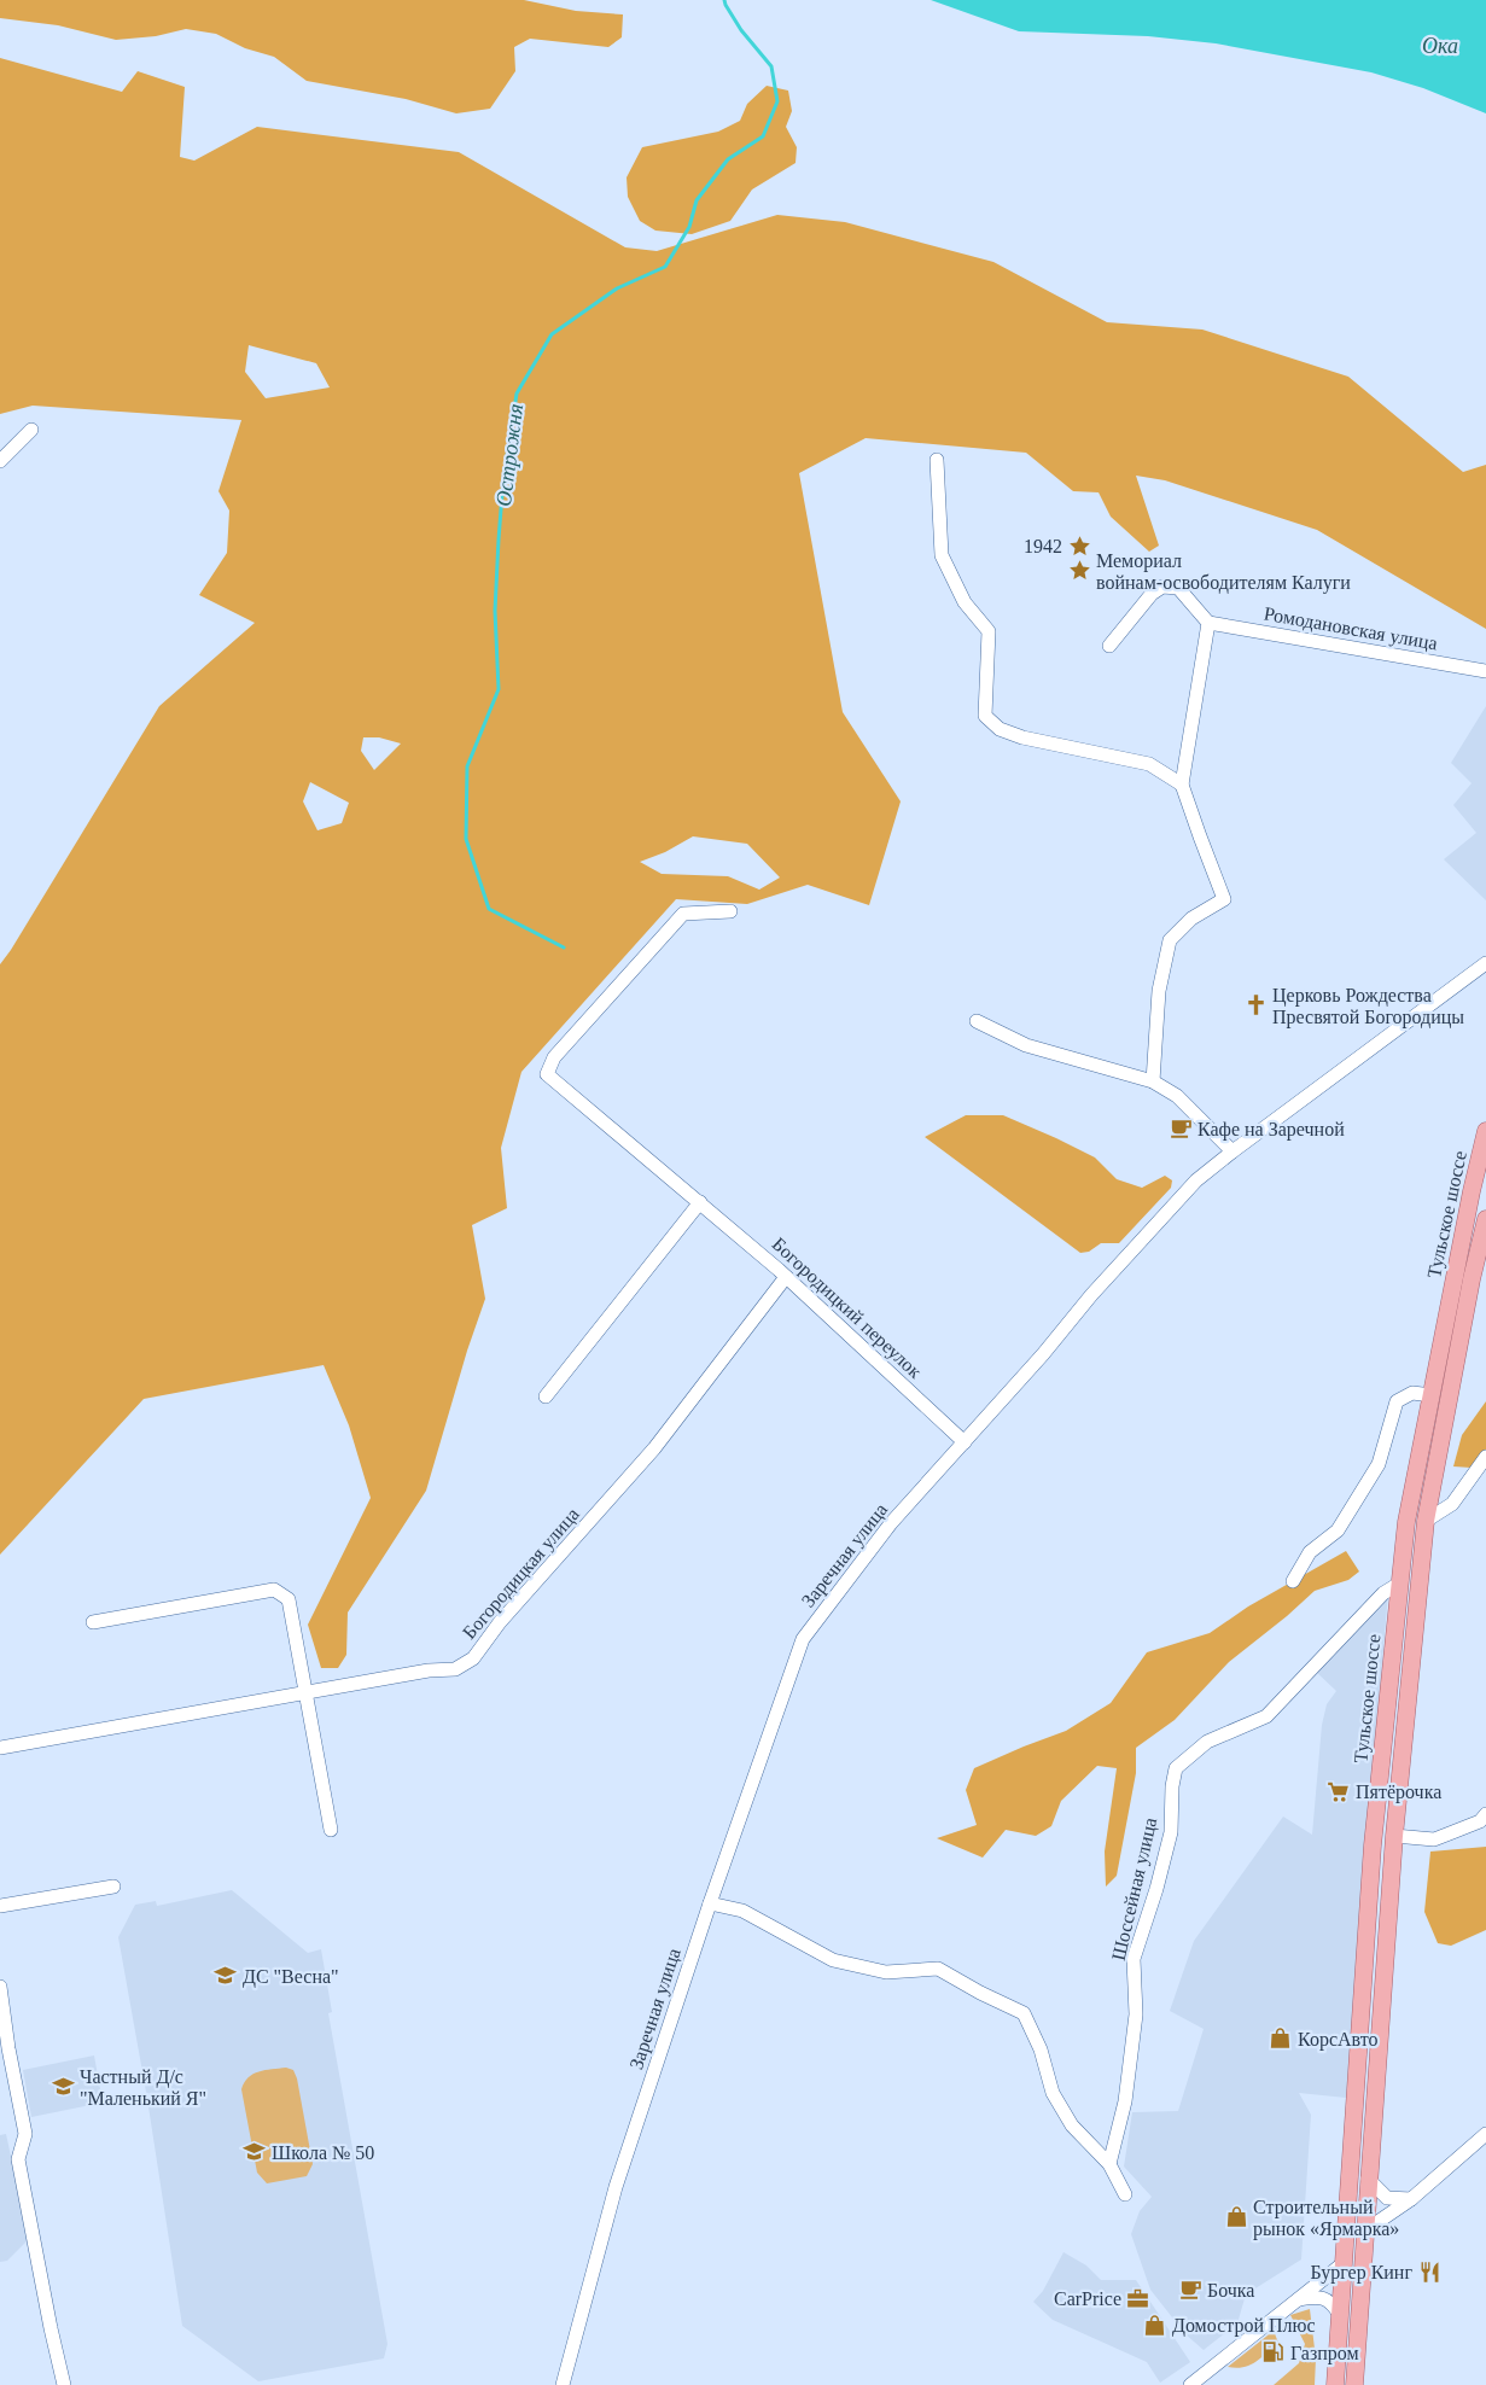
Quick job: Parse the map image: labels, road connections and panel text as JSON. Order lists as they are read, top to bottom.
{
  "streets": {
    "main road": ["Тульское шоссе"],
    "street": [
      "Ромодановская улица",
      "Богородицкий переулок",
      "Заречная улица",
      "Богородицкая улица",
      "Шоссейная улица"
    ]
  },
  "crossings": [
    ["Тульское шоссе", "Шоссейная улица"],
    ["Богородицкий переулок", "Заречная улица"],
    ["Богородицкий переулок", "Богородицкая улица"]
  ],
  "water": ["Ока", "Острожня"],
  "places": {
    "place": ["1942", "Мемориал войнам-освободителям Калуги"],
    "church": ["Церковь Рождества Пресвятой Богородицы"],
    "cafe": ["Кафе на Заречной", "Бочка"],
    "supermarket": ["Пятёрочка"],
    "school or university": ["ДС \"Весна\"", "Частный Д/с \"Маленький Я\"", "Школа № 50"],
    "shop": ["КорсАвто", "Строительный рынок «Ярмарка»", "Домострой Плюс"],
    "restaurant": ["Бургер Кинг"],
    "office": ["CarPrice"],
    "fuel station": ["Газпром"]
  }
}
